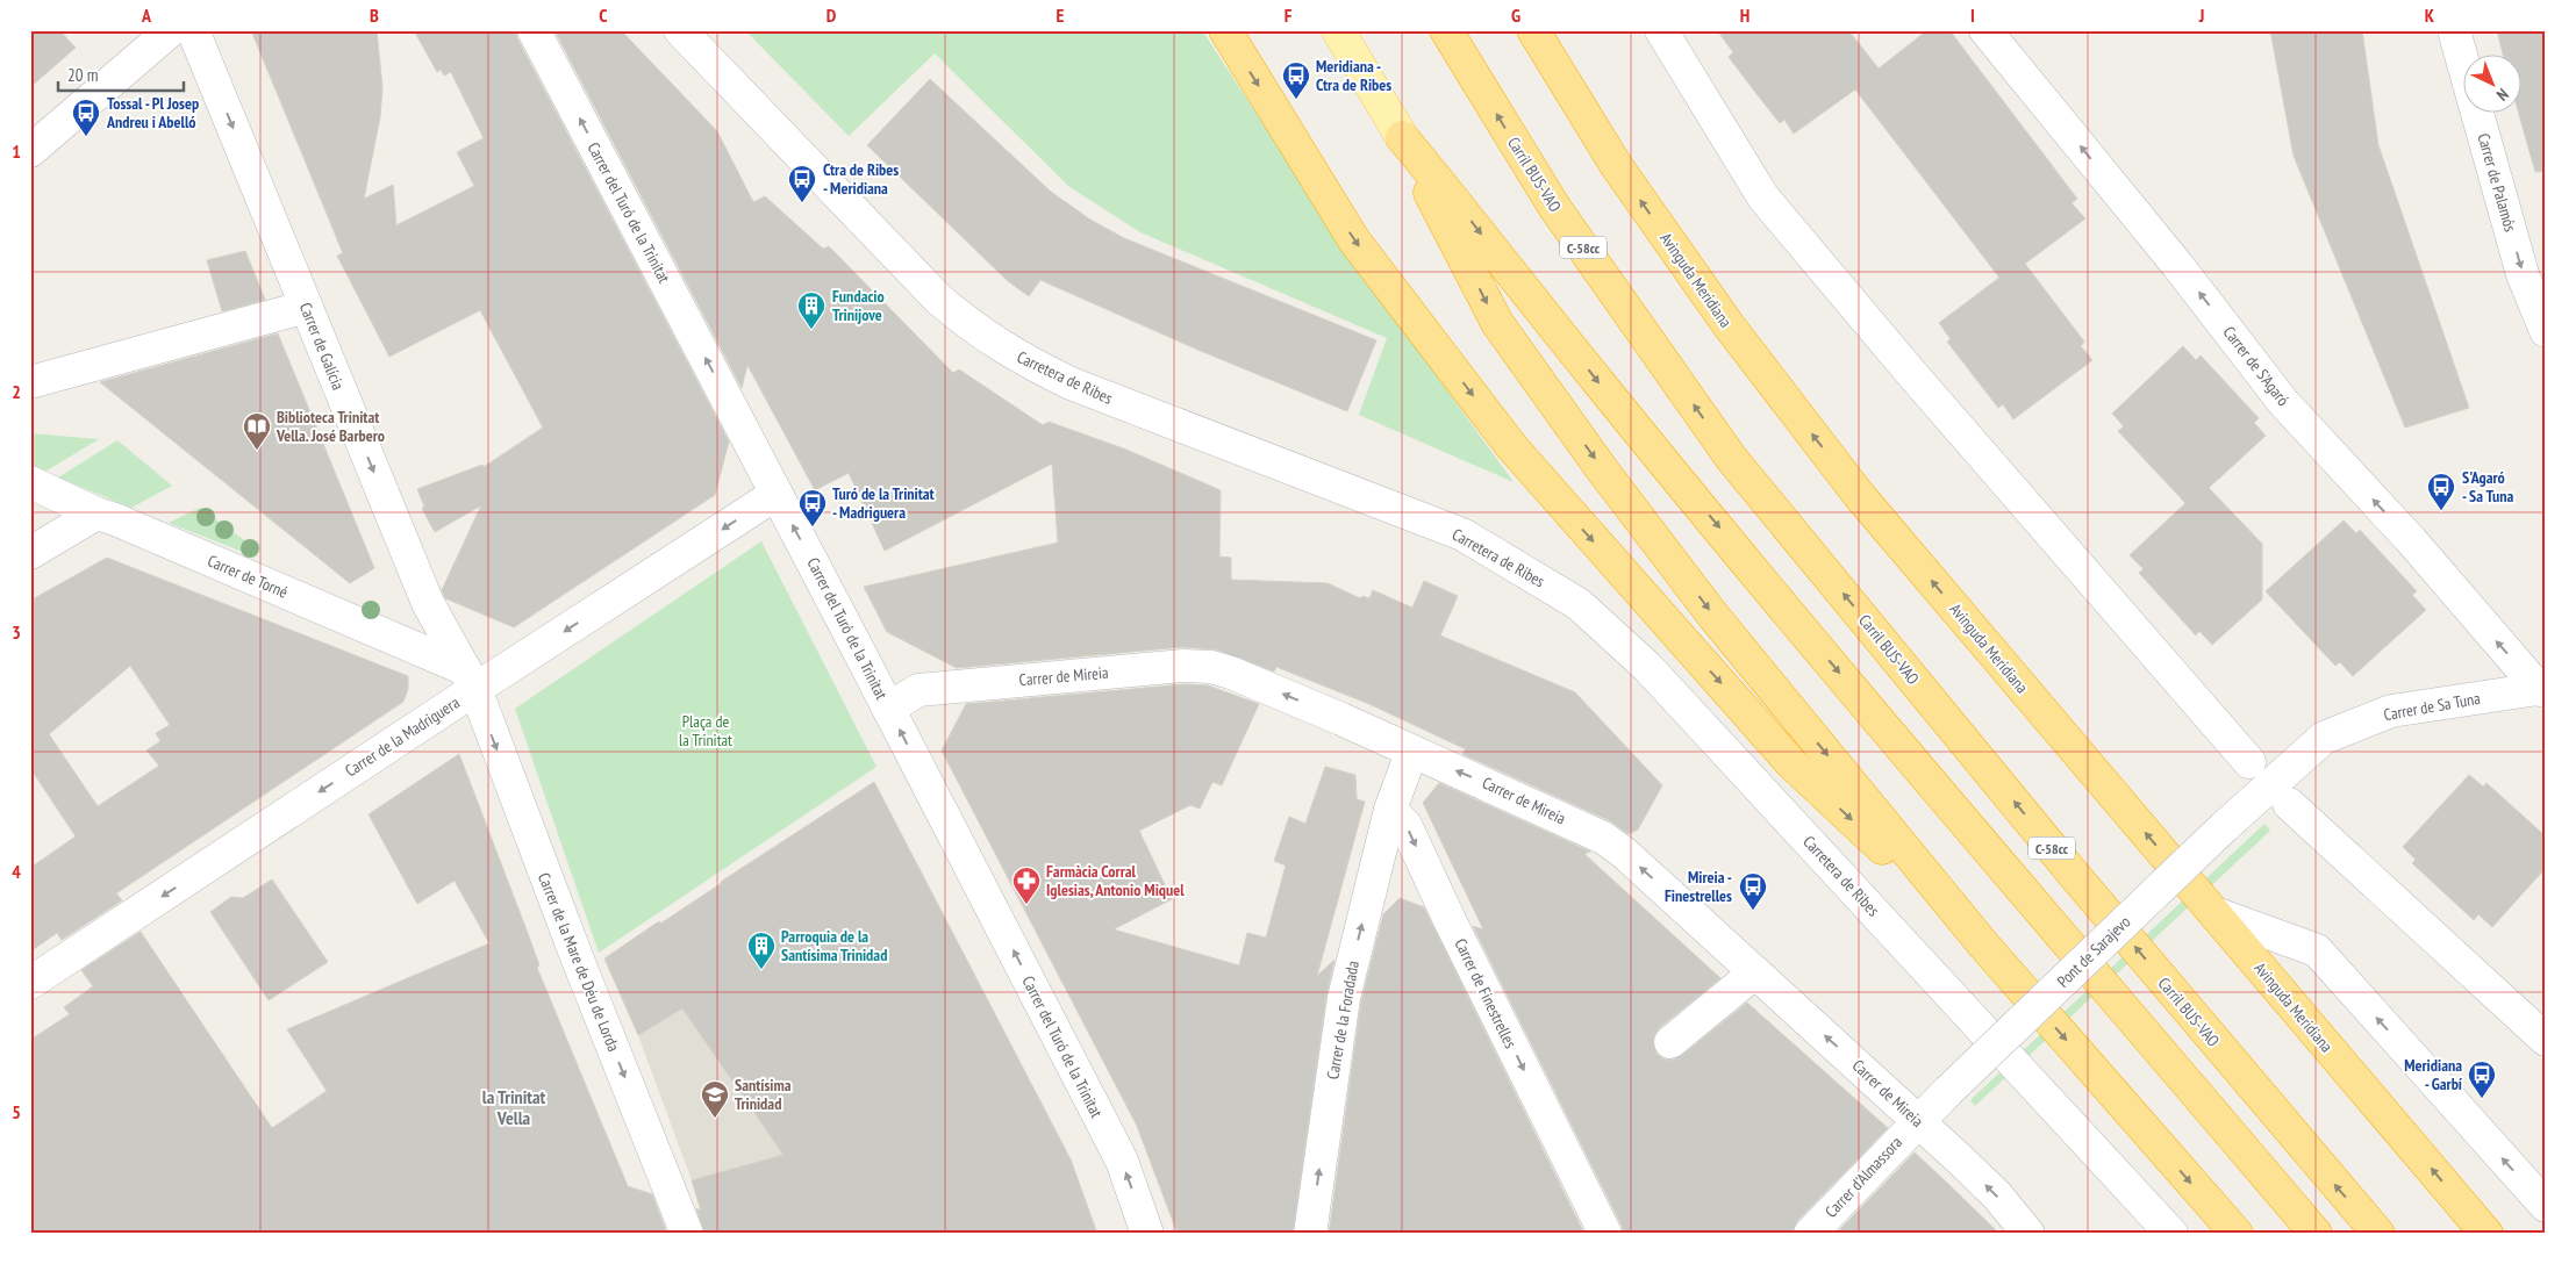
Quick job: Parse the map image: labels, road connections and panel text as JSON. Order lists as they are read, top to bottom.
{
  "streets": {
    "highway": ["Carril BUS-VAO", "C-58cc", "Avinguda Meridiana"],
    "street": [
      "Carrer de Palamós",
      "Carrer del Turó de la Trinitat",
      "Carrer de Galícia",
      "Carrer de S'Agaró",
      "Carretera de Ribes",
      "Carrer de Torné",
      "Carrer de Mireia",
      "Carrer de Sa Tuna",
      "Carrer de la Madriguera",
      "Pont de Sarajevo",
      "Carrer de la Mare de Déu de Lorda",
      "Carrer de Finestrelles",
      "Carrer de la Foradada",
      "Carrer d'Almassora"
    ]
  },
  "crossings": [
    ["Carrer del Turó de la Trinitat", "Carrer de Mireia"],
    ["Carrer del Turó de la Trinitat", "Carrer de la Madriguera"],
    ["Carrer de Galícia", "Carrer de Torné"],
    ["Carrer de Galícia", "Carrer de la Madriguera"],
    ["Carrer de Galícia", "Carrer de la Mare de Déu de Lorda"],
    ["Carrer de S'Agaró", "Carrer de Sa Tuna"],
    ["Carrer de Torné", "Carrer de la Madriguera"],
    ["Carrer de Torné", "Carrer de la Mare de Déu de Lorda"],
    ["Carrer de Mireia", "Pont de Sarajevo"],
    ["Carrer de Mireia", "Carrer d'Almassora"],
    ["Carrer de Sa Tuna", "Pont de Sarajevo"],
    ["Carrer de la Madriguera", "Carrer de la Mare de Déu de Lorda"],
    ["Pont de Sarajevo", "Carrer d'Almassora"],
    ["Carrer de Finestrelles", "Carrer de la Foradada"]
  ],
  "one_way": [
    "Carrer de Palamós",
    "Carrer del Turó de la Trinitat",
    "Carrer de Galícia",
    "Carrer de Mireia",
    "Carrer de la Madriguera",
    "Carrer de la Mare de Déu de Lorda",
    "Carrer de Finestrelles",
    "Carrer de la Foradada"
  ],
  "districts": ["la Trinitat Vella"],
  "parks": ["Plaça de la Trinitat"],
  "places": {
    "bus stop": [
      "Meridiana - Ctra de Ribes",
      "Tossal - Pl Josep Andreu i Abelló",
      "Ctra de Ribes - Meridiana",
      "S'Agaró - Sa Tuna",
      "Turó de la Trinitat - Madriguera",
      "Mireia - Finestrelles",
      "Meridiana - Garbí"
    ],
    "building": ["Fundacio Trinijove", "Parroquia de la Santísima Trinidad"],
    "library": ["Biblioteca Trinitat Vella. José Barbero"],
    "pharmacy": ["Farmàcia Corral Iglesias, Antonio Miquel"],
    "school or university": ["Santísima Trinidad"]
  },
  "scale_bar": "20 m",
  "north": "bottom right",
  "grid": {
    "columns": [
      "A",
      "B",
      "C",
      "D",
      "E",
      "F",
      "G",
      "H",
      "I",
      "J",
      "K"
    ],
    "rows": [
      "1",
      "2",
      "3",
      "4",
      "5"
    ]
  }
}
